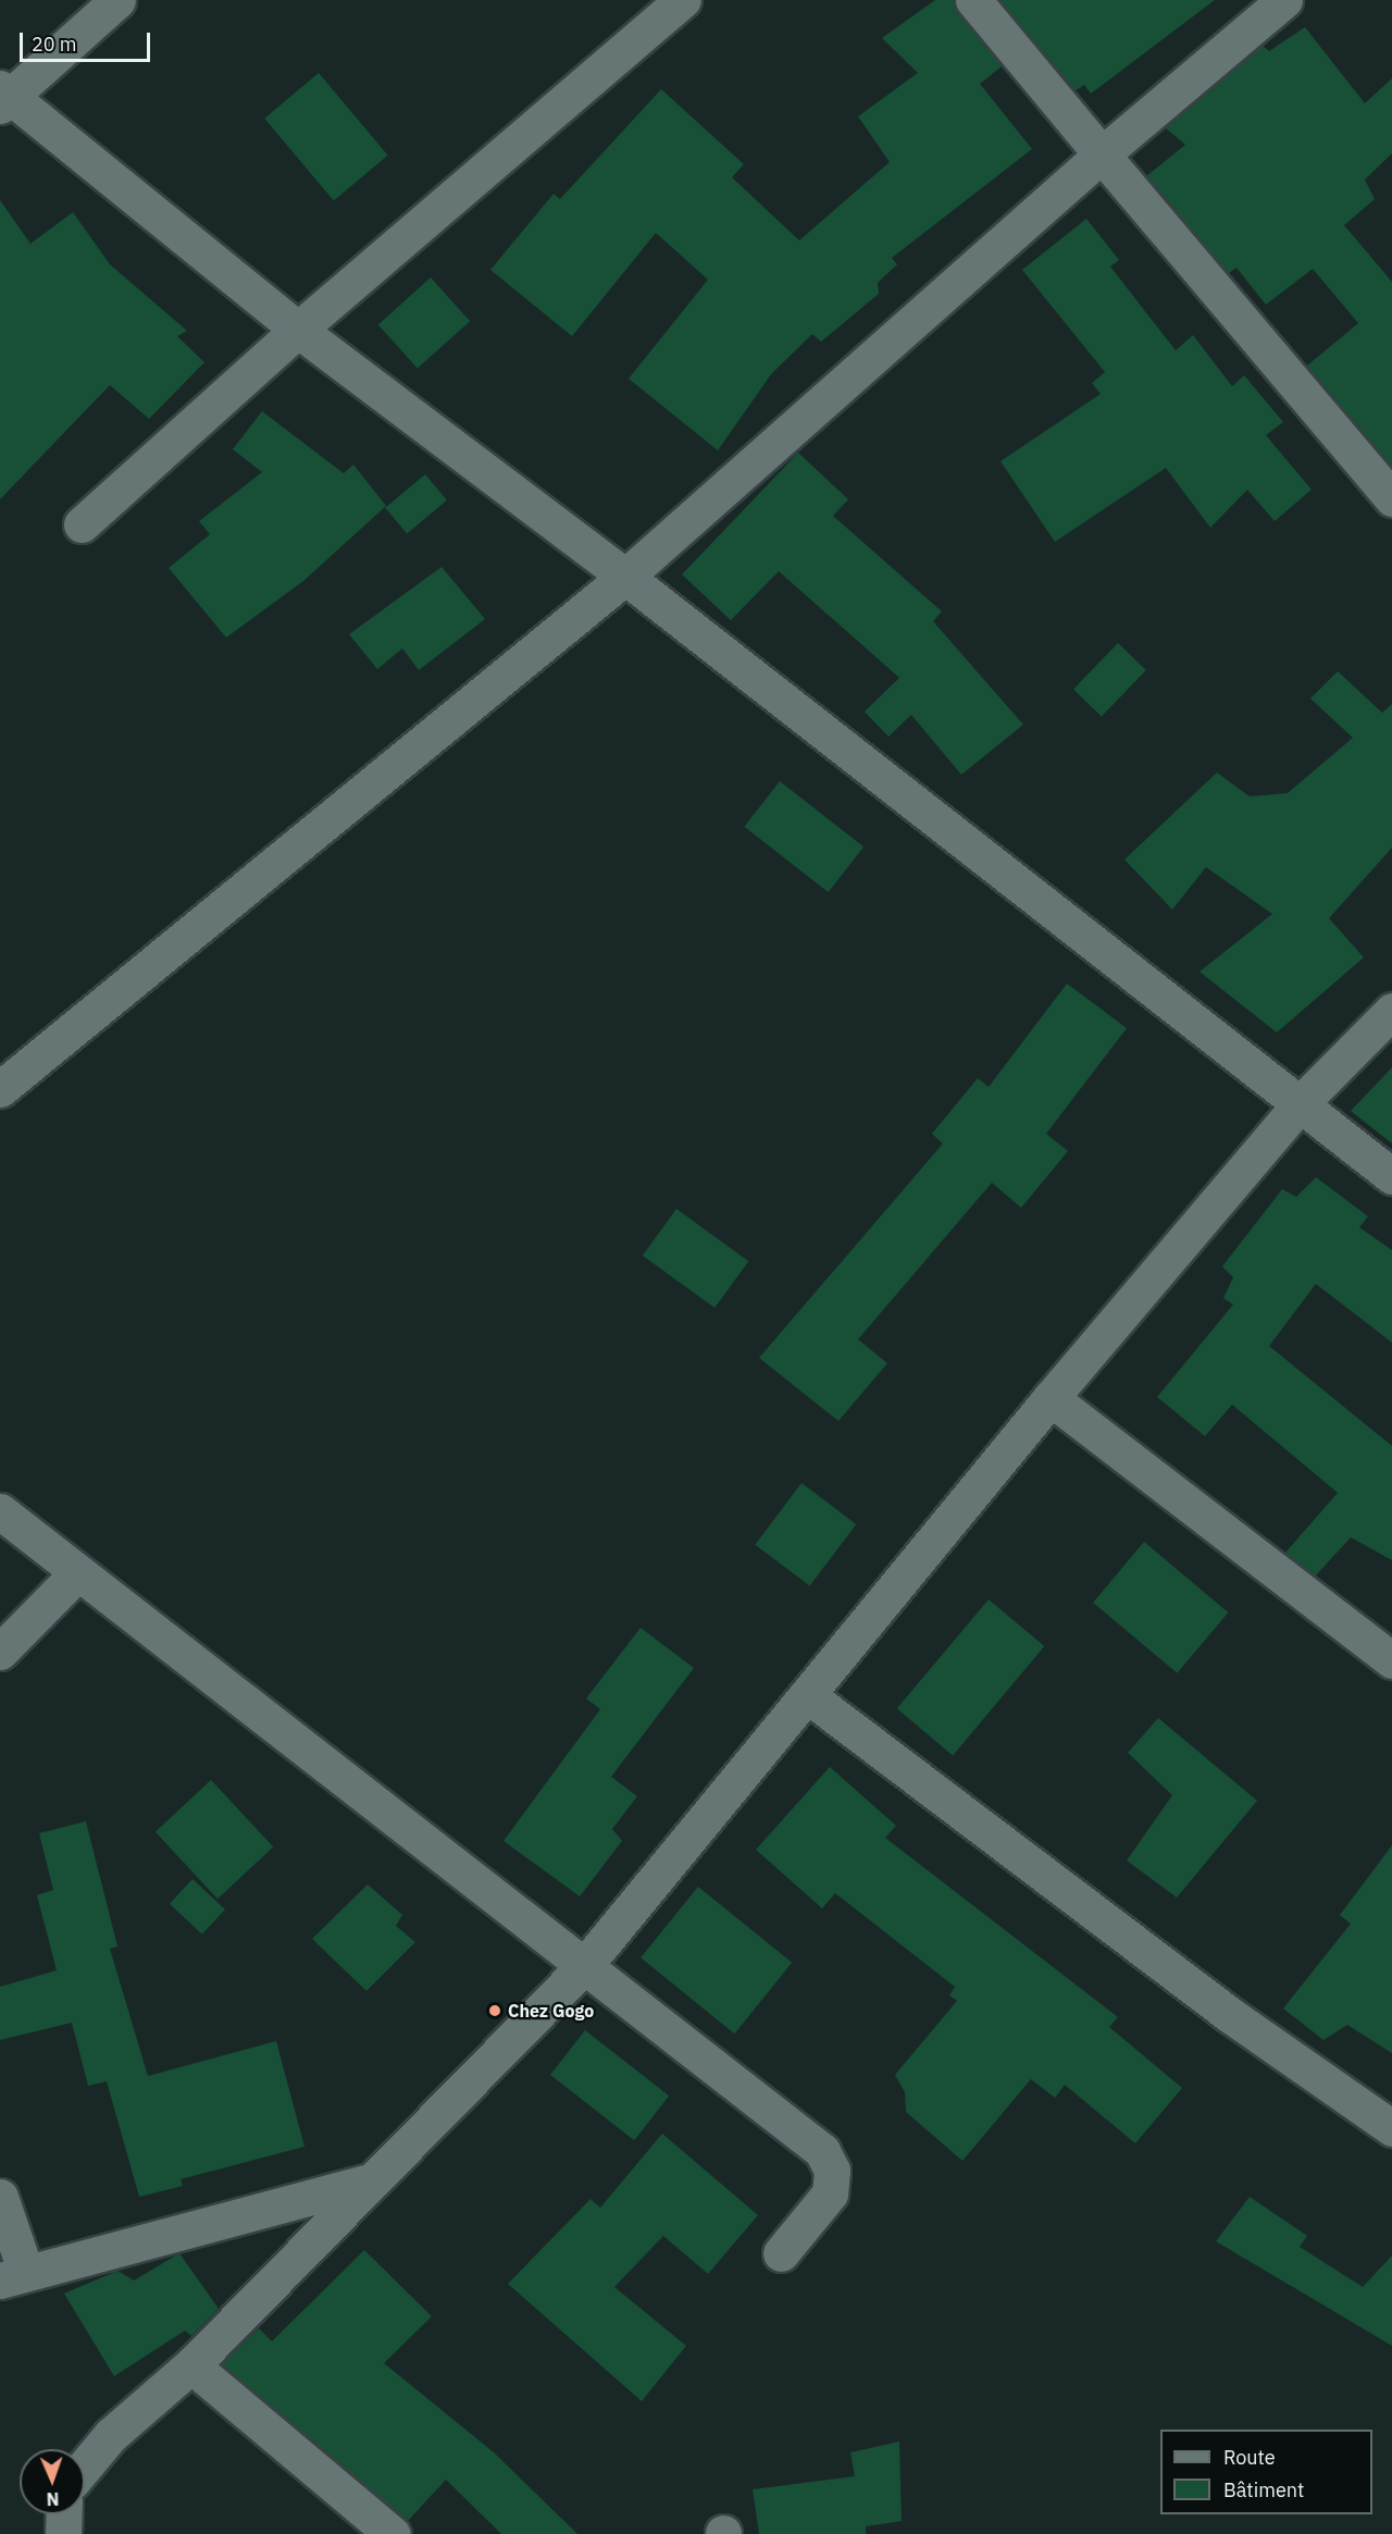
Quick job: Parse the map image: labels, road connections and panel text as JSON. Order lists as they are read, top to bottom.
{
  "places": ["Chez Gogo"],
  "legend": ["Route", "Bâtiment"],
  "scale_bar": "20 m",
  "north": "bottom"
}
